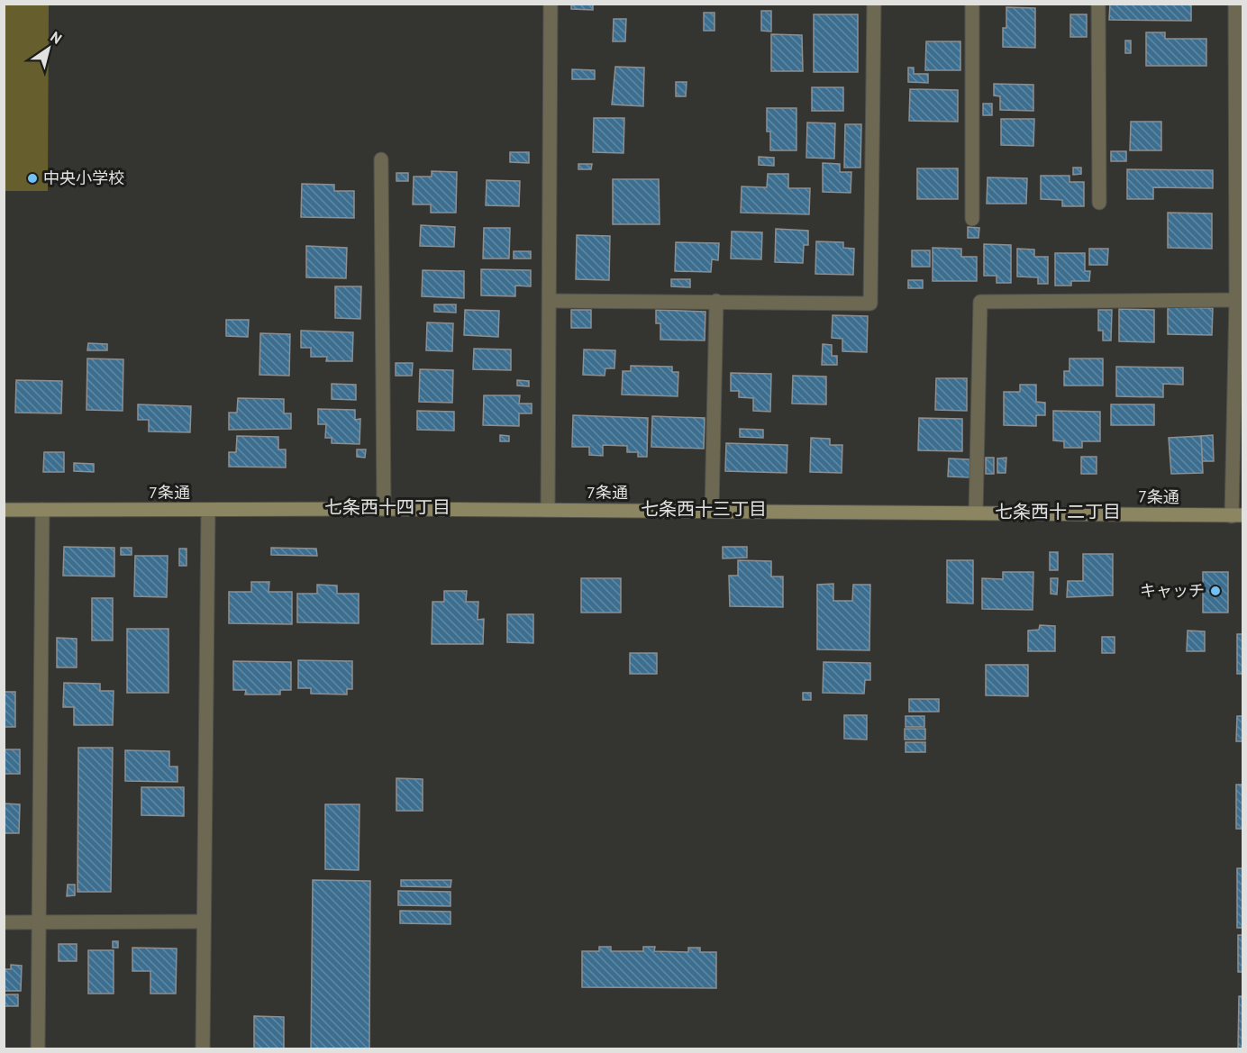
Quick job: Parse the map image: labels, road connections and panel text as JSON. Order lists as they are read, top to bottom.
{
  "streets": {
    "street": ["7条通"]
  },
  "districts": ["七条西十四丁目", "七条西十三丁目", "七条西十二丁目"],
  "places": ["中央小学校", "キャッチ"],
  "north": "top right"
}
